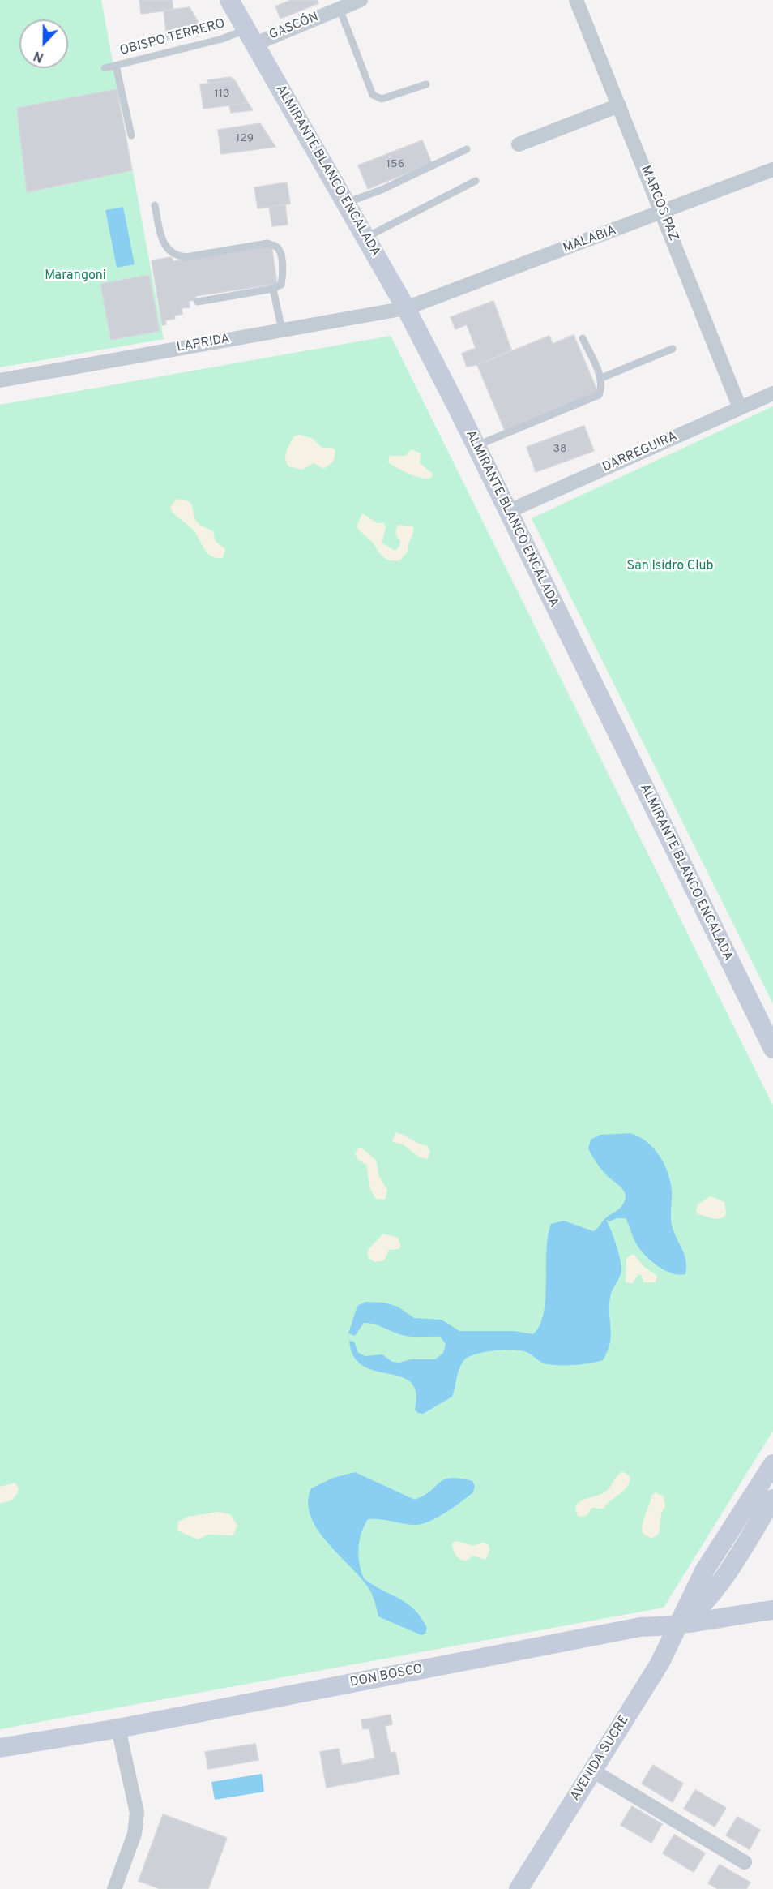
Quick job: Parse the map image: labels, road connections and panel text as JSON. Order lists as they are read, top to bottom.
{
  "streets": {
    "main road": ["ALMIRANTE BLANCO ENCALADA", "DON BOSCO", "AVENIDA SUCRE"],
    "street": [
      "GASCÓN",
      "MARCOS PAZ",
      "MALABIA",
      "LAPRIDA",
      "DARREGUIRA"
    ],
    "lane": ["OBISPO TERRERO"]
  },
  "crossings": [
    ["GASCÓN", "OBISPO TERRERO"],
    ["GASCÓN", "ALMIRANTE BLANCO ENCALADA"],
    ["OBISPO TERRERO", "ALMIRANTE BLANCO ENCALADA"],
    ["ALMIRANTE BLANCO ENCALADA", "MALABIA"],
    ["ALMIRANTE BLANCO ENCALADA", "LAPRIDA"],
    ["ALMIRANTE BLANCO ENCALADA", "DARREGUIRA"],
    ["MARCOS PAZ", "MALABIA"],
    ["MARCOS PAZ", "DARREGUIRA"],
    ["MALABIA", "LAPRIDA"],
    ["DON BOSCO", "AVENIDA SUCRE"]
  ],
  "parks": ["Marangoni", "San Isidro Club"],
  "house_numbers": [
    "113",
    "129",
    "156",
    "38"
  ],
  "north": "bottom"
}
